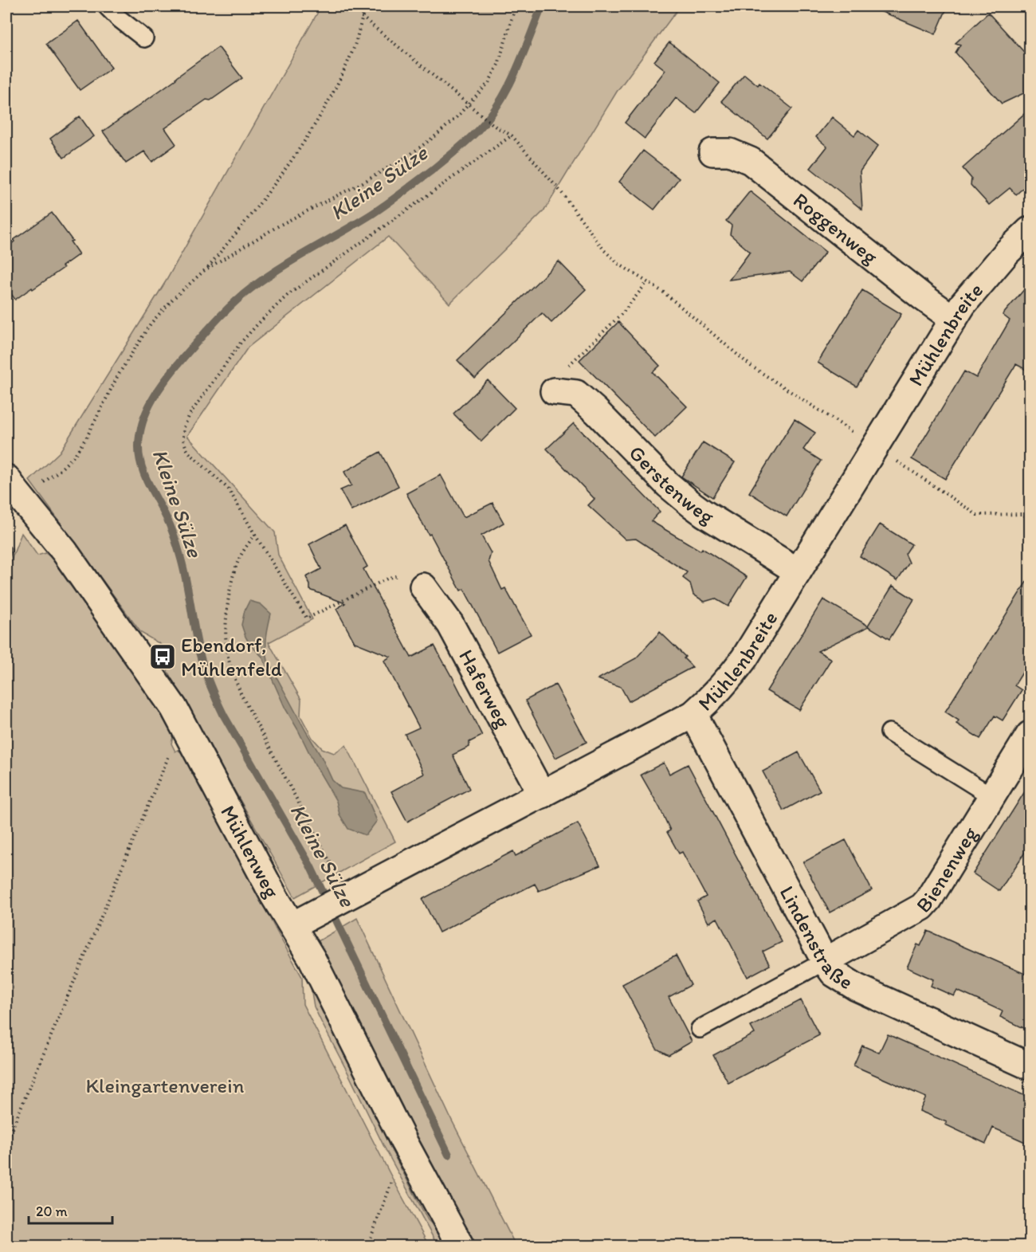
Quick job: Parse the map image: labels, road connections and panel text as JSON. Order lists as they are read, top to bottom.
{
  "streets": {
    "street": [
      "Roggenweg",
      "Mühlenbreite",
      "Gerstenweg",
      "Haferweg",
      "Mühlenweg",
      "Bienenweg",
      "Lindenstraße"
    ]
  },
  "crossings": [
    ["Roggenweg", "Mühlenbreite"],
    ["Mühlenbreite", "Gerstenweg"],
    ["Mühlenbreite", "Haferweg"],
    ["Mühlenbreite", "Mühlenweg"],
    ["Mühlenbreite", "Lindenstraße"],
    ["Bienenweg", "Lindenstraße"]
  ],
  "water": ["Kleine Sülze"],
  "parks": ["Kleingartenverein"],
  "places": {
    "bus stop": ["Ebendorf, Mühlenfeld"]
  },
  "scale_bar": "20 m"
}
